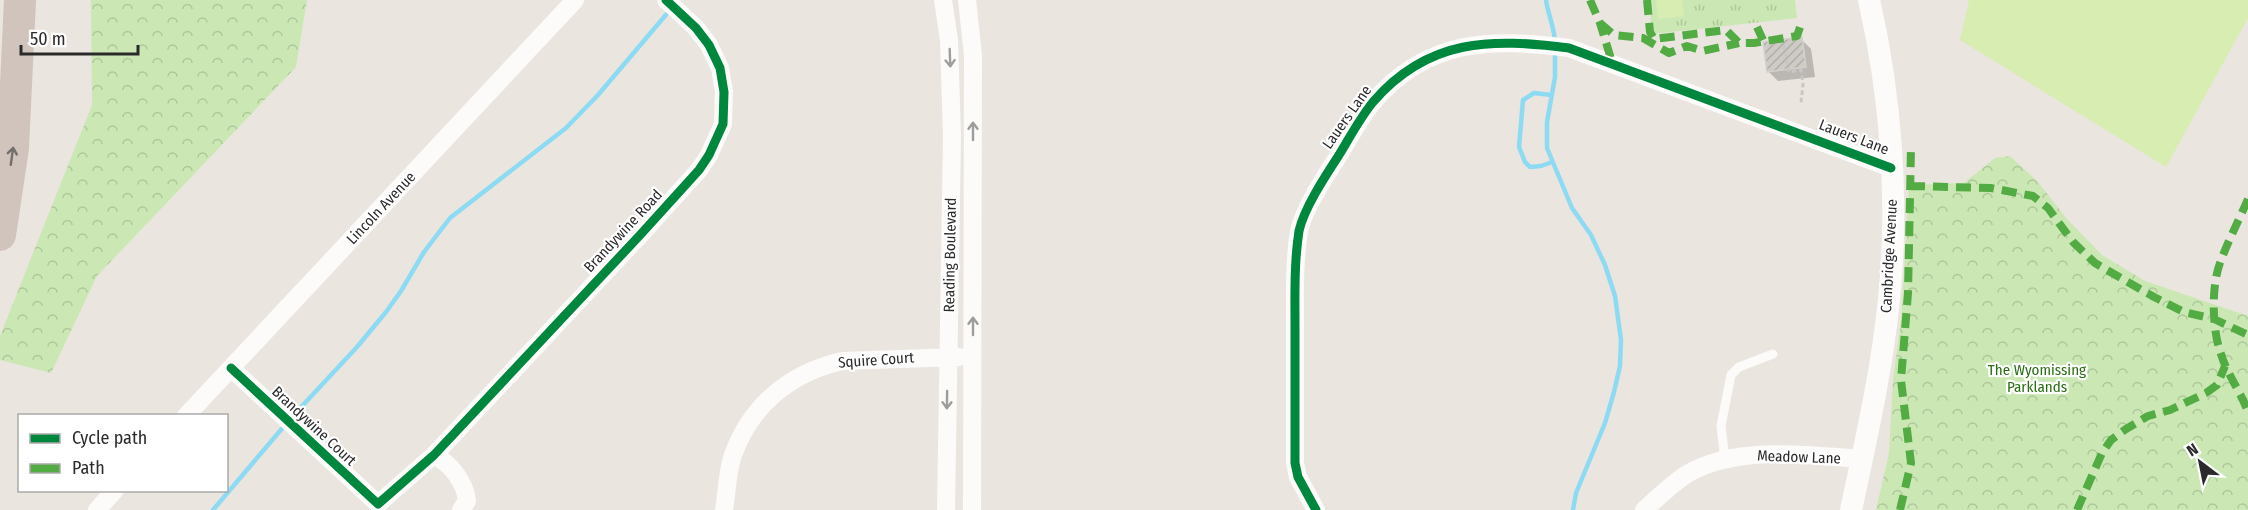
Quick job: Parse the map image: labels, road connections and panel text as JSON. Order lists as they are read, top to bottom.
{
  "streets": {
    "street": [
      "Lauers Lane",
      "Lincoln Avenue",
      "Brandywine Road",
      "Reading Boulevard",
      "Cambridge Avenue",
      "Squire Court",
      "Brandywine Court",
      "Meadow Lane"
    ]
  },
  "crossings": [
    ["Lauers Lane", "Cambridge Avenue"],
    ["Lincoln Avenue", "Brandywine Court"],
    ["Brandywine Road", "Brandywine Court"],
    ["Reading Boulevard", "Squire Court"],
    ["Cambridge Avenue", "Meadow Lane"]
  ],
  "parks": ["The Wyomissing Parklands"],
  "legend": ["Cycle path", "Path"],
  "scale_bar": "50 m",
  "north": "top left"
}
